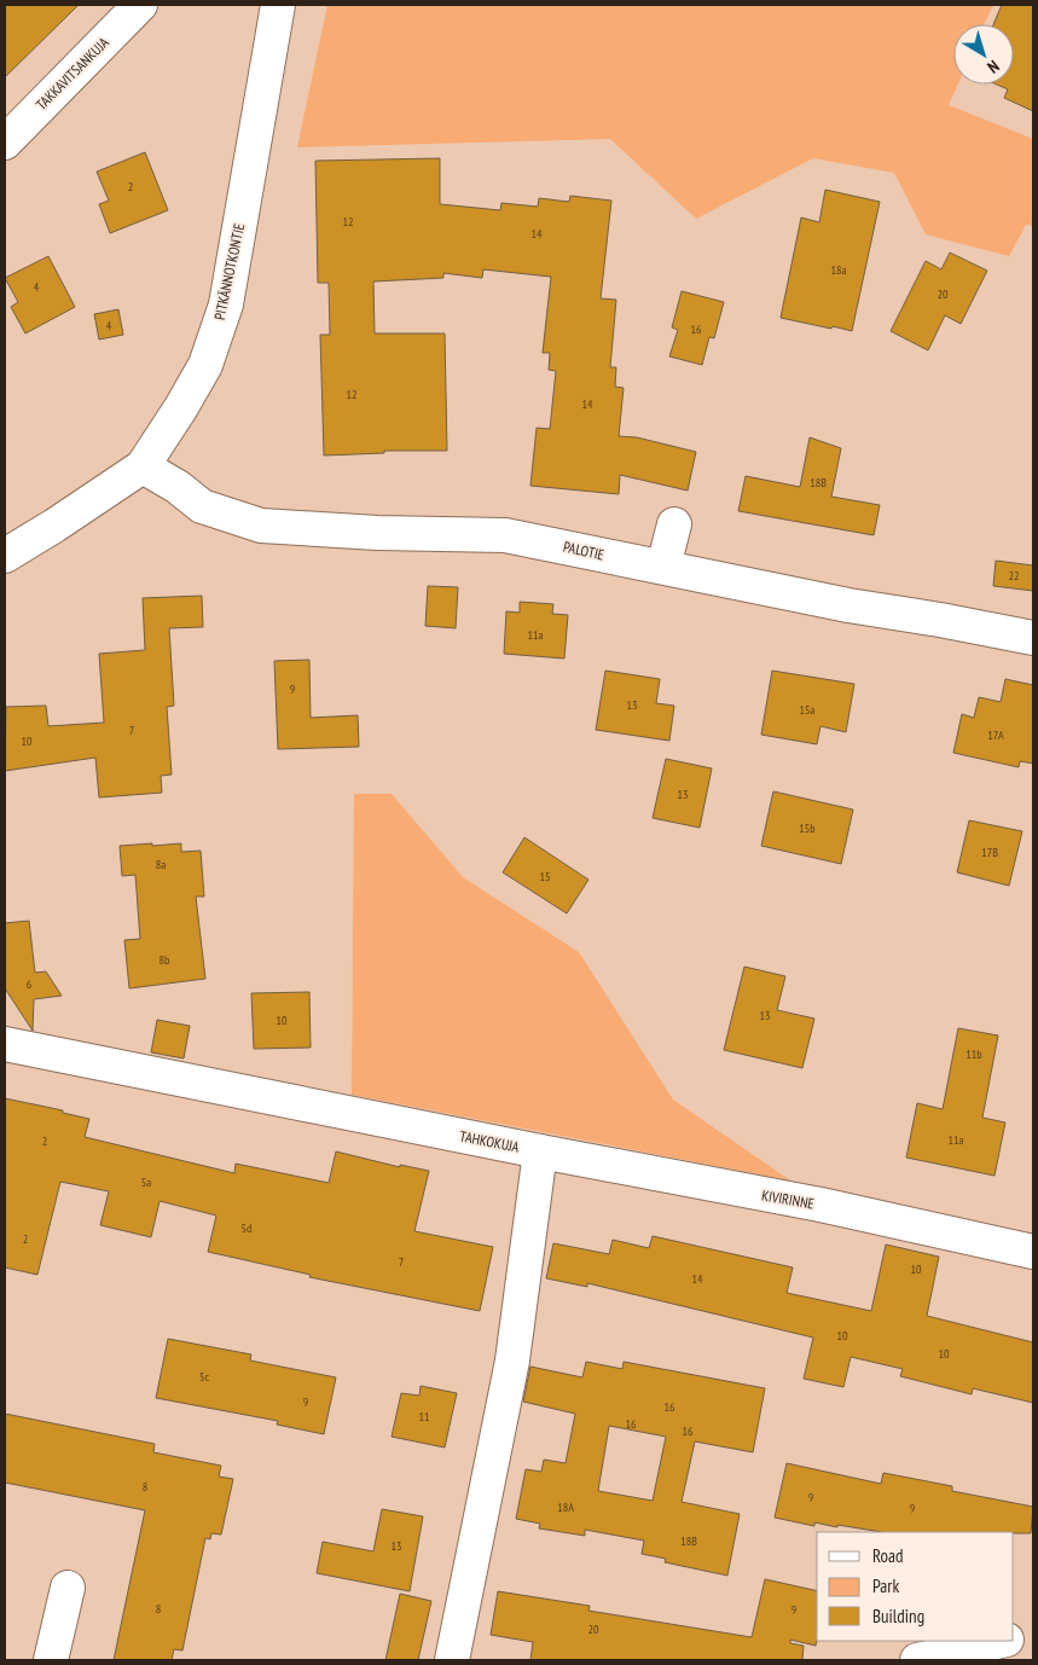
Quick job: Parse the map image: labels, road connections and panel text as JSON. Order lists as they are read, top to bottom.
{
  "streets": {
    "street": [
      "TAKKAVITSANKUJA",
      "PITKÄNNOTKONTIE",
      "PALOTIE",
      "TAHKOKUJA",
      "KIVIRINNE"
    ]
  },
  "crossings": [
    ["PITKÄNNOTKONTIE", "PALOTIE"],
    ["TAHKOKUJA", "KIVIRINNE"]
  ],
  "house_numbers": [
    "2",
    "12",
    "14",
    "18a",
    "4",
    "20",
    "4",
    "16",
    "12",
    "14",
    "18B",
    "22",
    "11a",
    "9",
    "13",
    "15a",
    "7",
    "17A",
    "10",
    "13",
    "15b",
    "17B",
    "8a",
    "15",
    "8b",
    "6",
    "13",
    "10",
    "11b",
    "11a",
    "2",
    "5a",
    "5d",
    "2",
    "7",
    "10",
    "14",
    "10",
    "10",
    "5c",
    "9",
    "16",
    "11",
    "16",
    "16",
    "8",
    "9",
    "18A",
    "9",
    "18B",
    "13",
    "8",
    "9",
    "20"
  ],
  "legend": ["Road", "Park", "Building"],
  "north": "bottom right"
}
